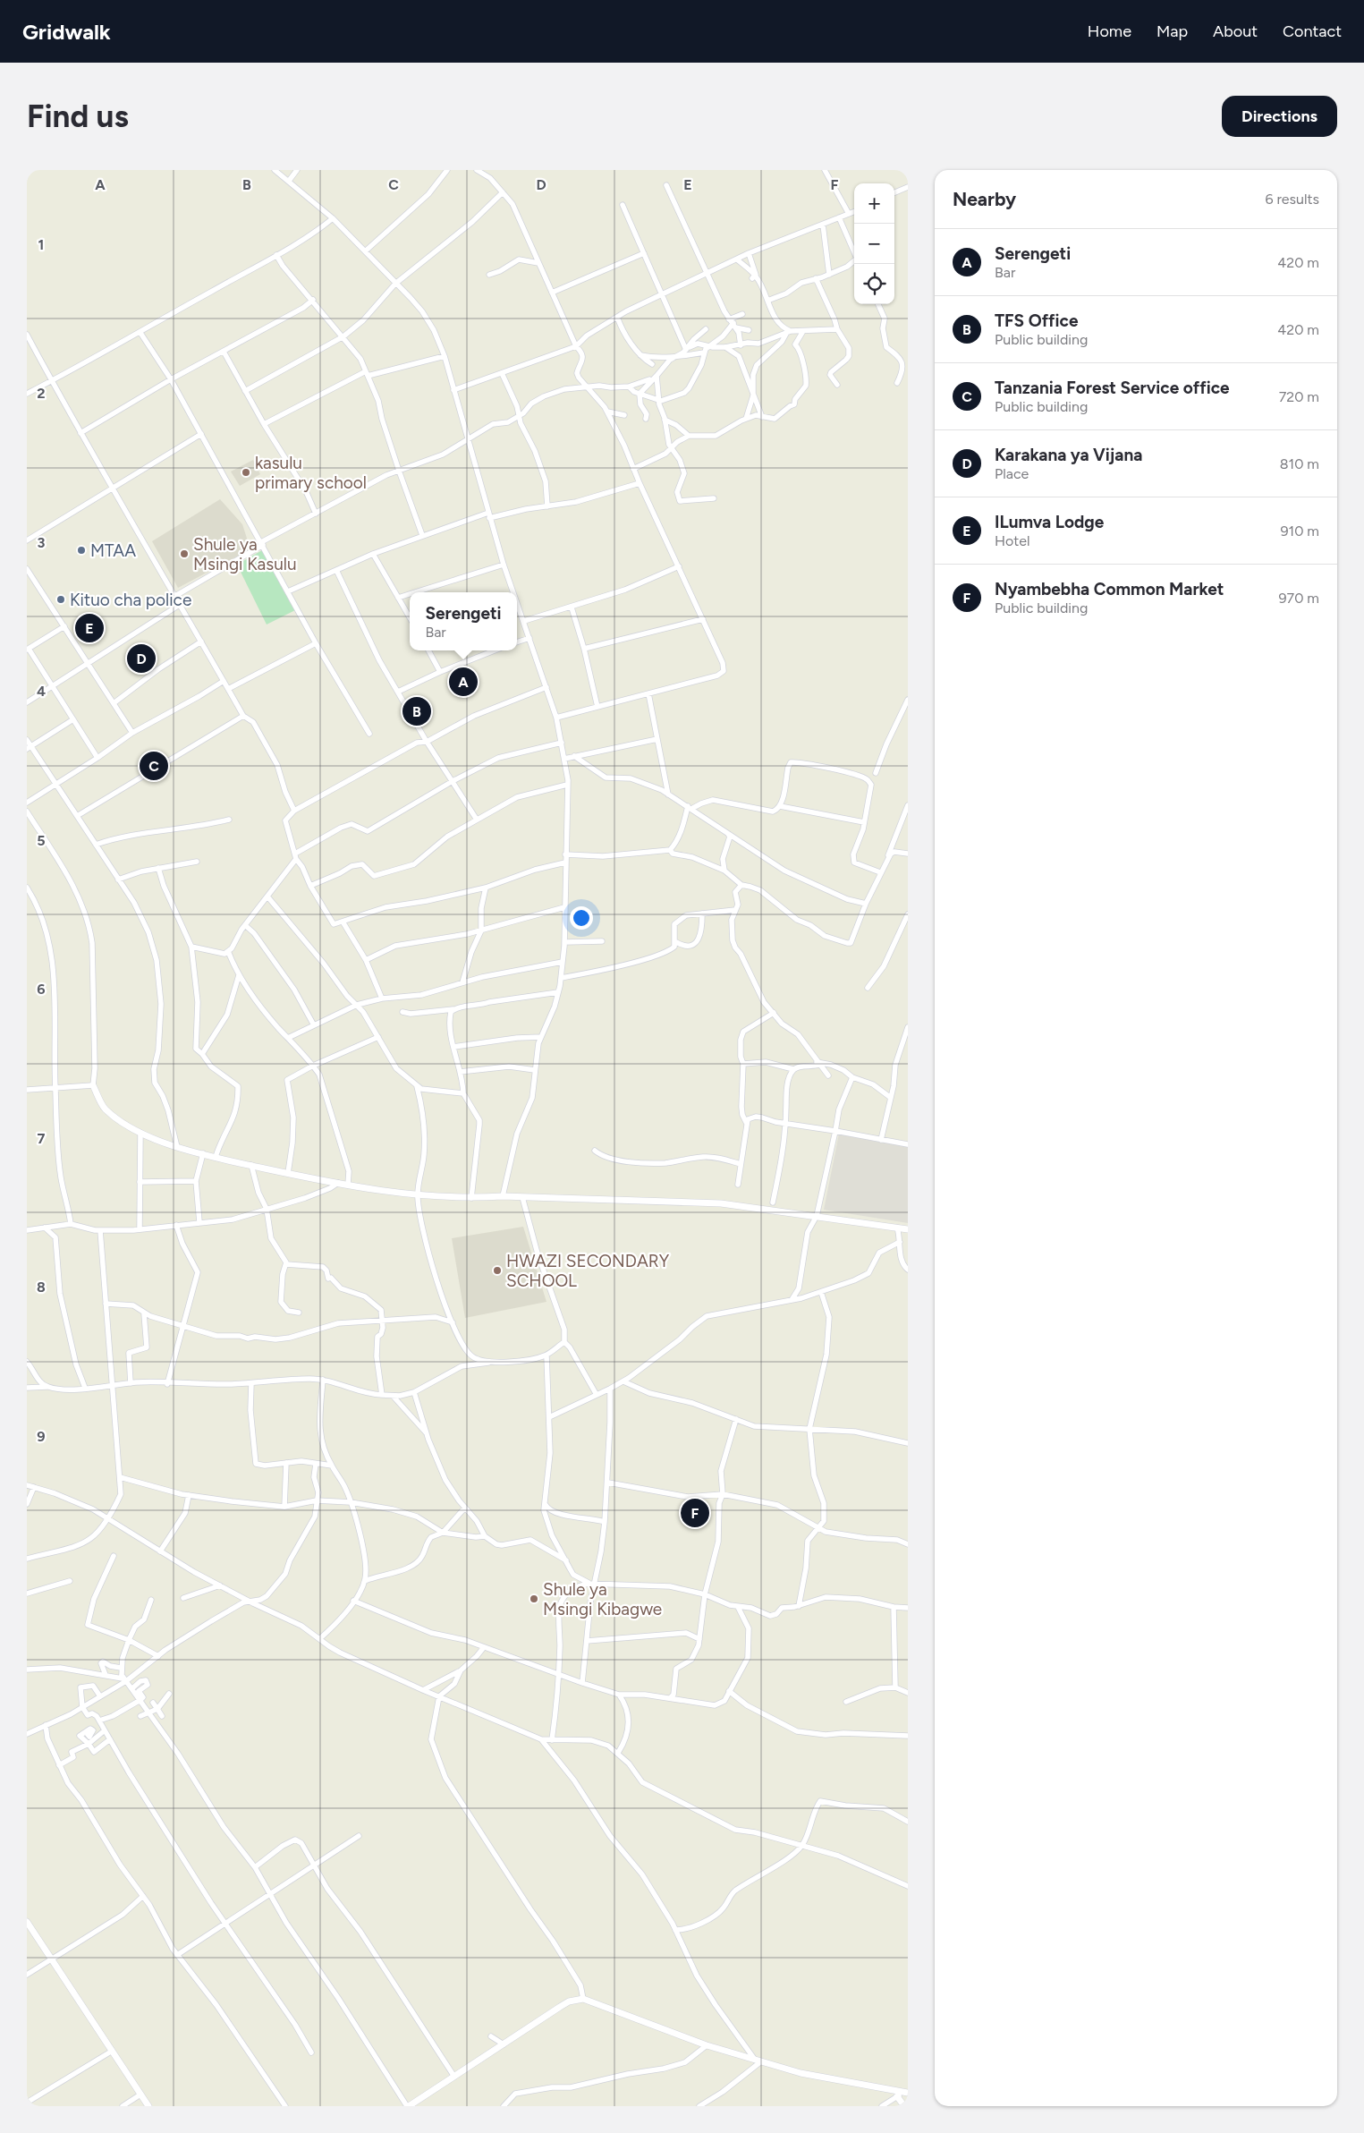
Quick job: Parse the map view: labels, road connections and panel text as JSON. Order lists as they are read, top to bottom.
{
  "places": [
    "kasulu primary school",
    "MTAA",
    "Shule ya Msingi Kasulu",
    "Kituo cha police",
    "HWAZI SECONDARY SCHOOL",
    "Shule ya Msingi Kibagwe"
  ],
  "page": {
    "header": "Gridwalk",
    "nav": [
      "Home",
      "Map",
      "About",
      "Contact"
    ],
    "buttons": "Directions",
    "title": "Find us",
    "heading": ["Nearby", "6 results"],
    "map_buttons": ["+", "−"],
    "list": [
      {
        "mark": "A",
        "name": "Serengeti",
        "note": "Bar",
        "value": "420 m"
      },
      {
        "mark": "B",
        "name": "TFS Office",
        "note": "Public building",
        "value": "420 m"
      },
      {
        "mark": "C",
        "name": "Tanzania Forest Service office",
        "note": "Public building",
        "value": "720 m"
      },
      {
        "mark": "D",
        "name": "Karakana ya Vijana",
        "note": "Place",
        "value": "810 m"
      },
      {
        "mark": "E",
        "name": "ILumva Lodge",
        "note": "Hotel",
        "value": "910 m"
      },
      {
        "mark": "F",
        "name": "Nyambebha Common Market",
        "note": "Public building",
        "value": "970 m"
      }
    ],
    "popup": ["Serengeti", "Bar"],
    "pins": [
      "E",
      "D",
      "A",
      "B",
      "C",
      "F"
    ]
  },
  "grid": {
    "columns": [
      "A",
      "B",
      "C",
      "D",
      "E",
      "F"
    ],
    "rows": [
      "1",
      "2",
      "3",
      "4",
      "5",
      "6",
      "7",
      "8",
      "9"
    ]
  }
}
